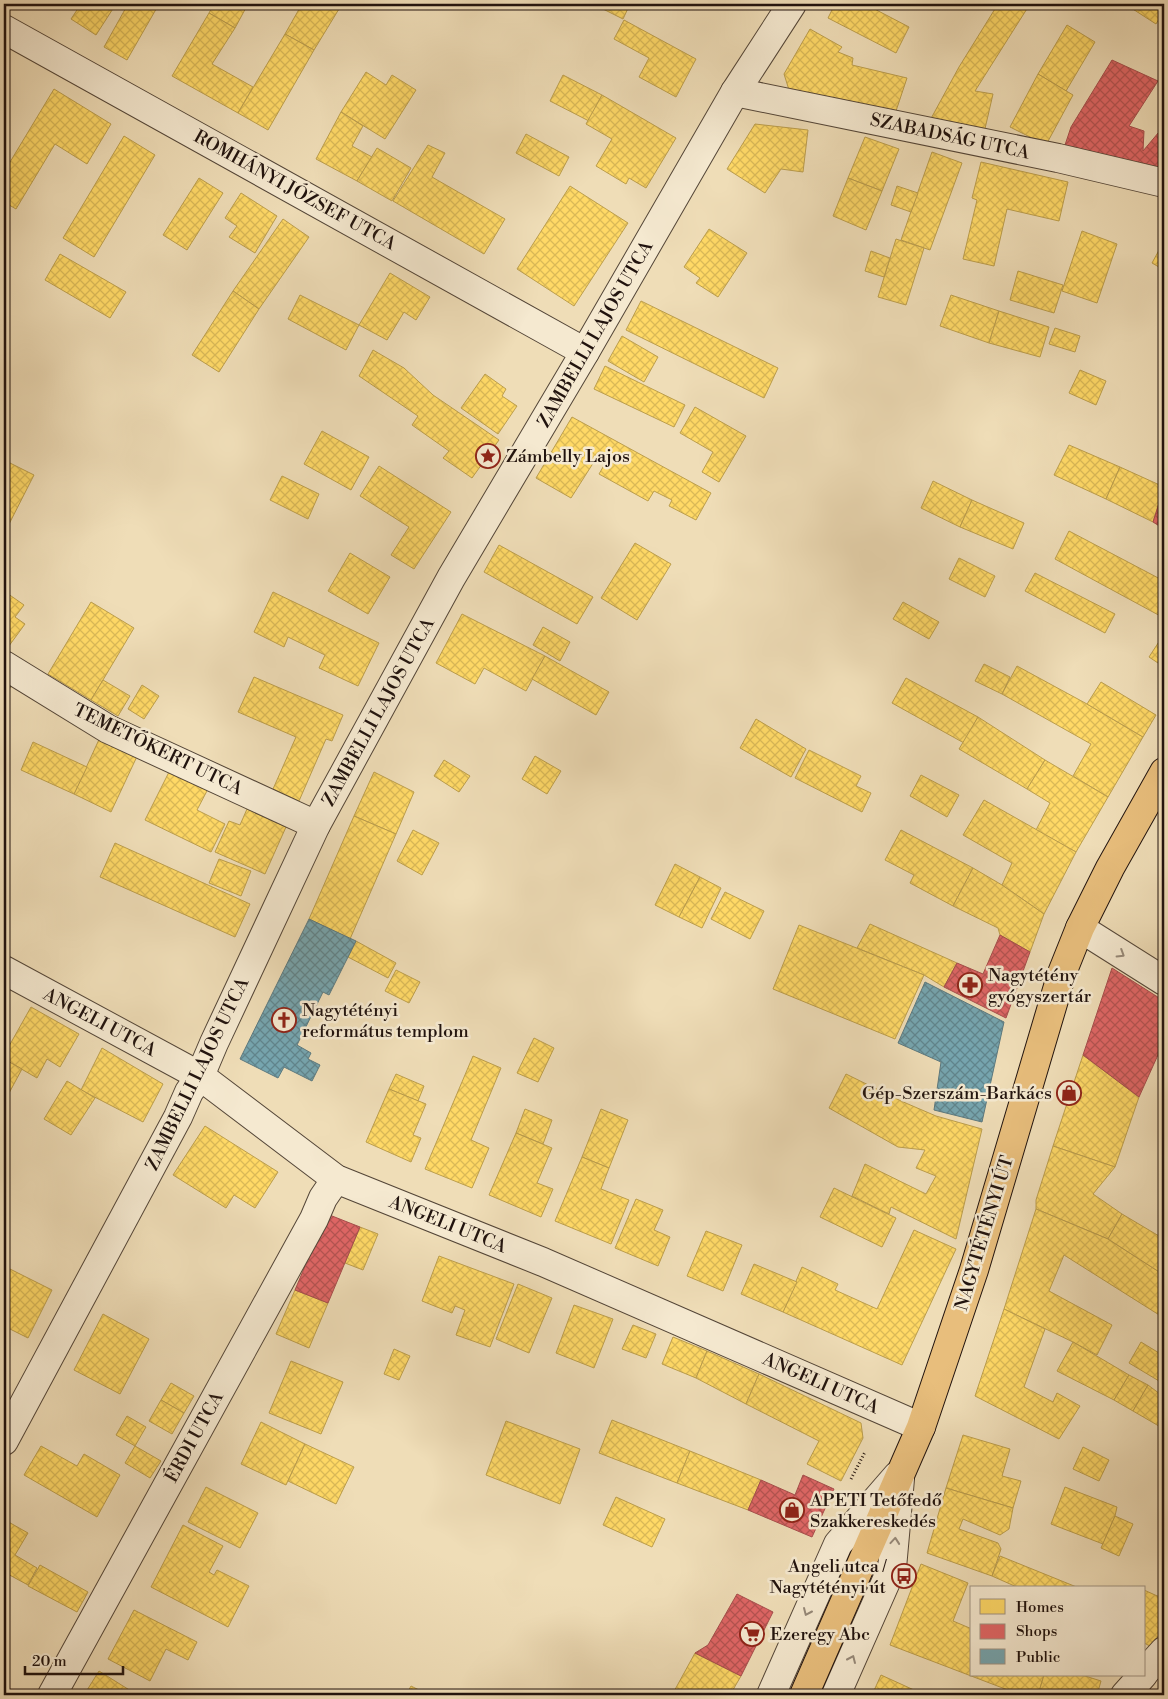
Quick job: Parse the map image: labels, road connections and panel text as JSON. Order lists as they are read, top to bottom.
{
  "streets": {
    "main road": ["NAGYTÉTÉNYI ÚT"],
    "street": [
      "SZABADSÁG UTCA",
      "ROMHÁNYI JÓZSEF UTCA",
      "ZAMBELLI LAJOS UTCA",
      "TEMETŐKERT UTCA",
      "ANGELI UTCA",
      "ÉRDI UTCA"
    ]
  },
  "crossings": [
    ["SZABADSÁG UTCA", "ZAMBELLI LAJOS UTCA"],
    ["ROMHÁNYI JÓZSEF UTCA", "ZAMBELLI LAJOS UTCA"],
    ["ZAMBELLI LAJOS UTCA", "TEMETŐKERT UTCA"],
    ["ZAMBELLI LAJOS UTCA", "ANGELI UTCA"],
    ["ANGELI UTCA", "NAGYTÉTÉNYI ÚT"],
    ["ANGELI UTCA", "ÉRDI UTCA"]
  ],
  "places": {
    "place": ["Zámbelly Lajos"],
    "pharmacy": ["Nagytétény gyógyszertár"],
    "church": ["Nagytétényi református templom"],
    "shop": ["Gép-Szerszám-Barkács", "APETI Tetőfedő Szakkereskedés"],
    "bus stop": ["Angeli utca / Nagytétényi út"],
    "supermarket": ["Ezeregy Abc"]
  },
  "legend": ["Homes", "Shops", "Public"],
  "scale_bar": "20 m"
}
